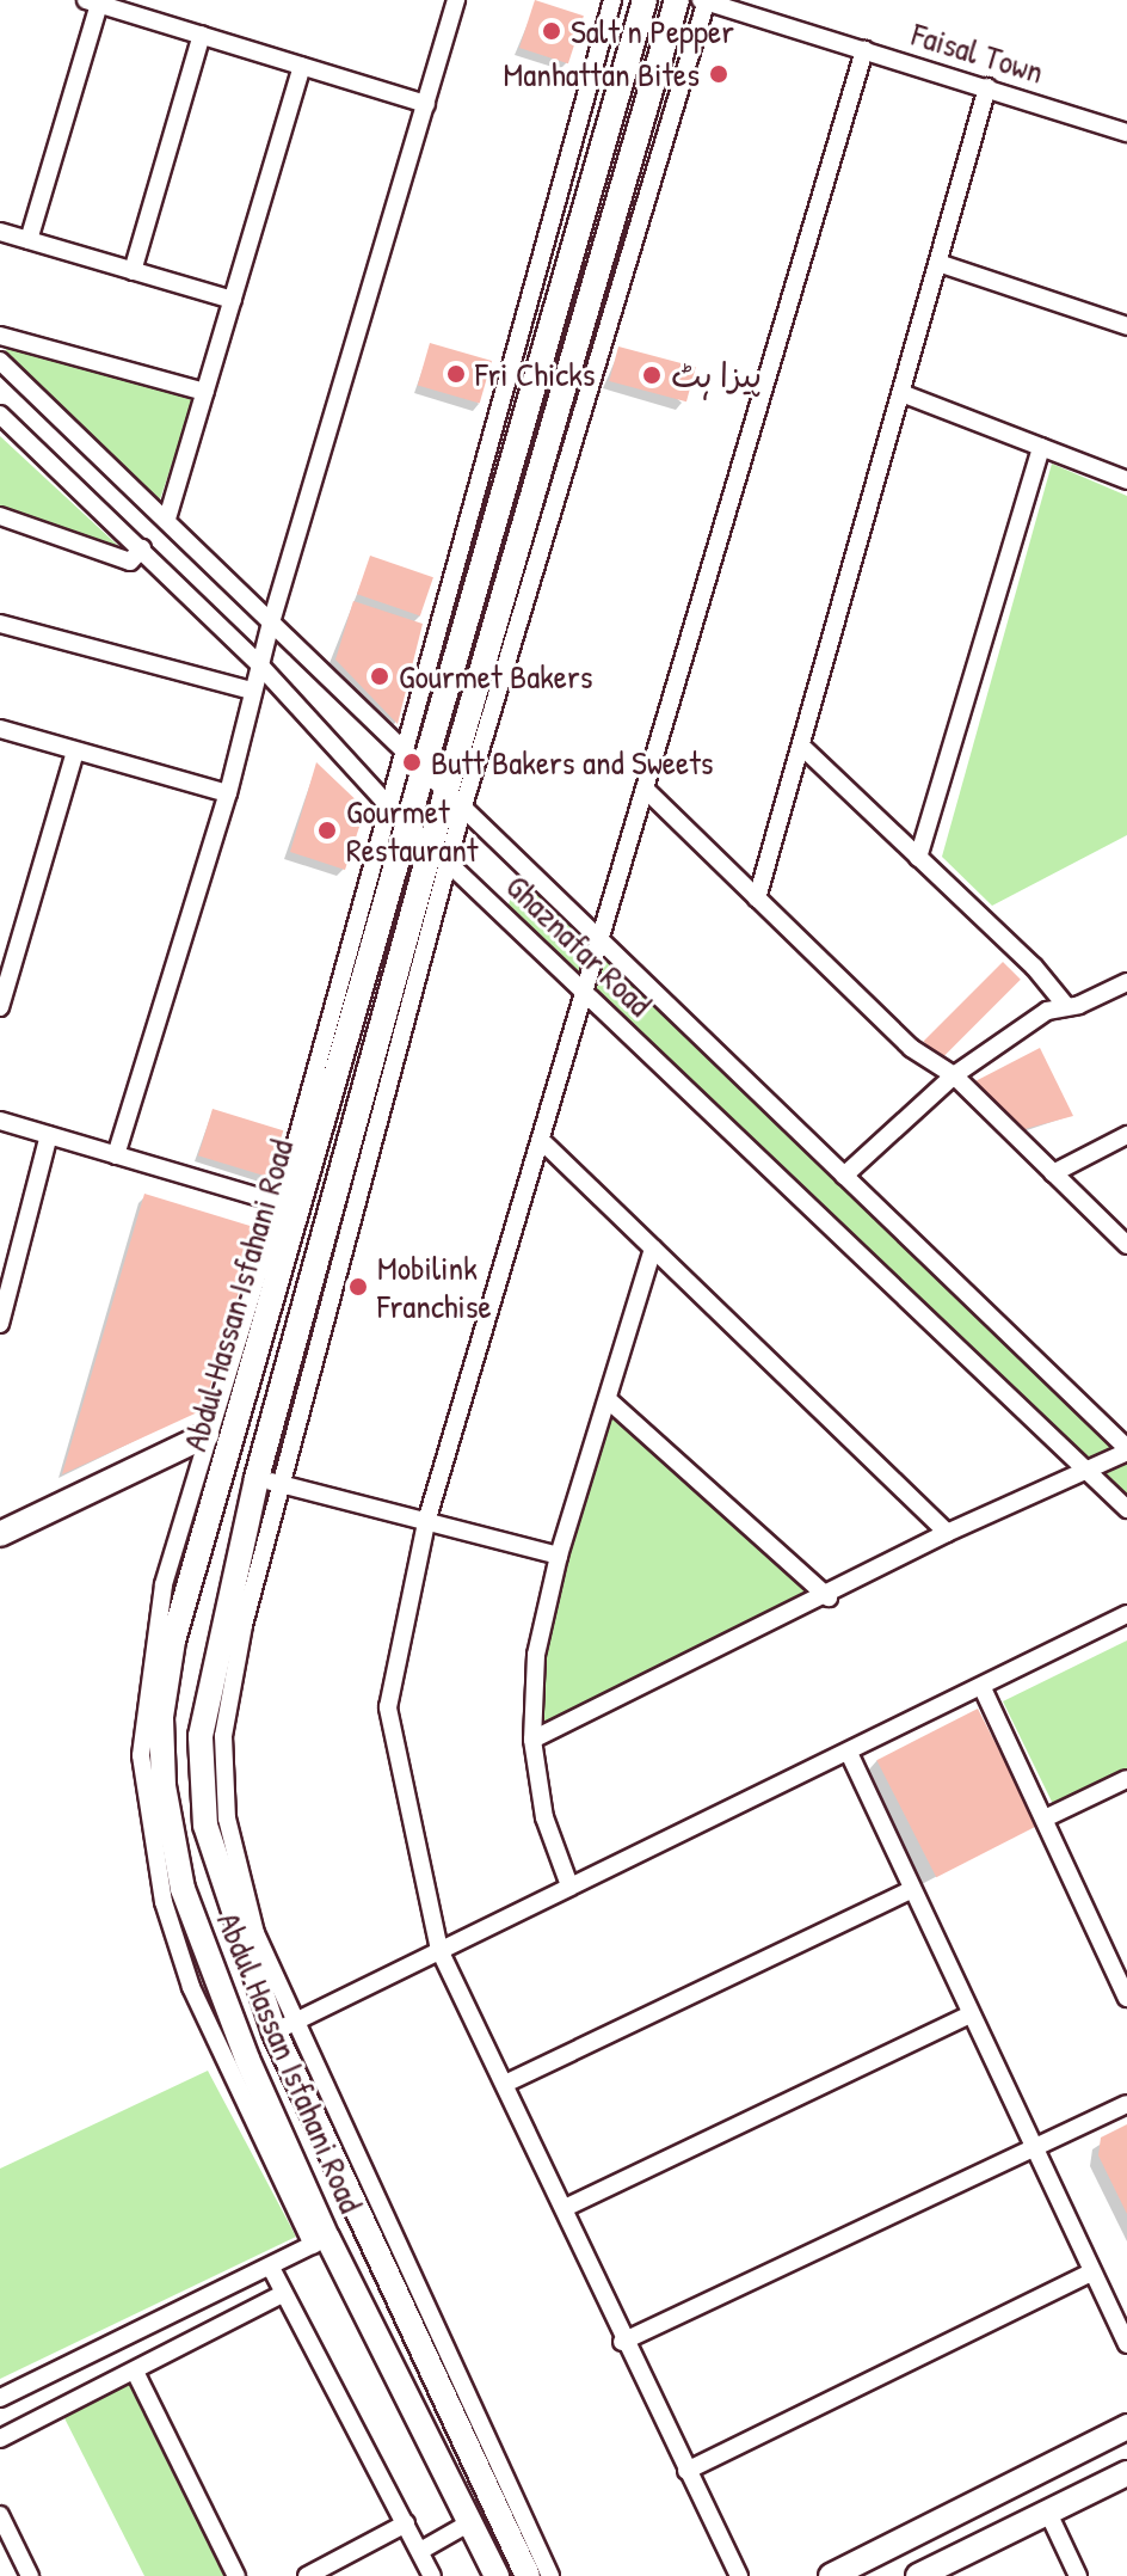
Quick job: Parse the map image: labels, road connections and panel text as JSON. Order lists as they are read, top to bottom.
{
  "streets": {
    "main road": ["Abdul Hassan Isfahani Road"],
    "street": ["Faisal Town", "Ghaznafar Road"]
  },
  "crossings": [
    ["Ghaznafar Road", "Abdul Hassan Isfahani Road"]
  ],
  "places": [
    "Salt n Pepper",
    "Manhattan Bites",
    "Fri Chicks",
    "پیزا ہٹ",
    "Gourmet Bakers",
    "Butt Bakers and Sweets",
    "Gourmet Restaurant",
    "Mobilink Franchise"
  ]
}
